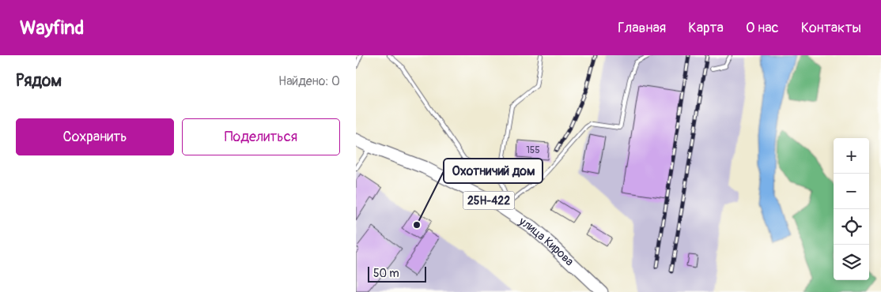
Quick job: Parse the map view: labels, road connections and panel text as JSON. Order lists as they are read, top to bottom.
{
  "streets": {
    "main road": ["25Н-422", "улица Кирова"]
  },
  "places": ["Охотничий дом"],
  "house_numbers": ["155"],
  "scale_bar": "50 m",
  "page": {
    "header": "Wayfind",
    "nav": [
      "Главная",
      "Карта",
      "О нас",
      "Контакты"
    ],
    "heading": ["Рядом", "Найдено: 0"],
    "buttons": ["Сохранить", "Поделиться"],
    "map_buttons": ["+", "−"],
    "scale": "50 m"
  }
}
